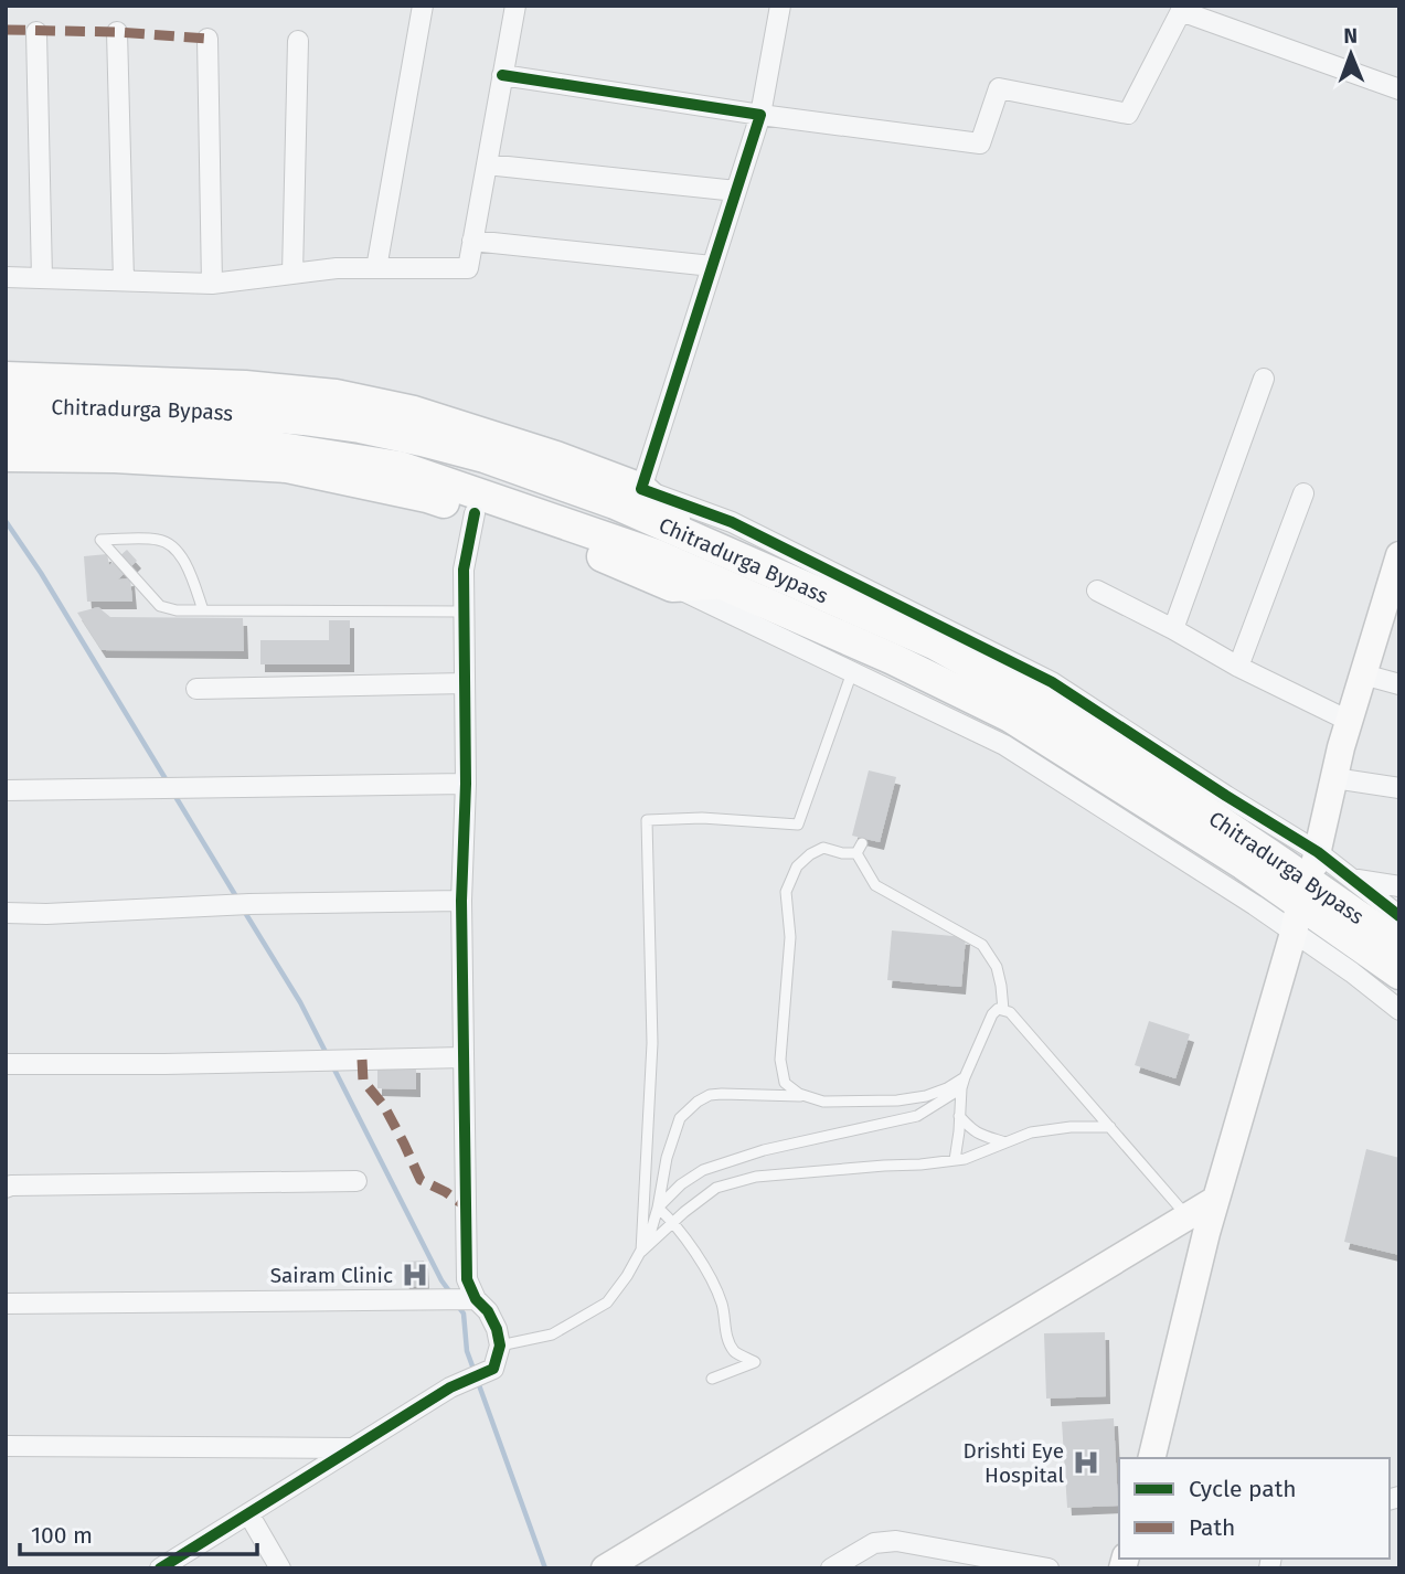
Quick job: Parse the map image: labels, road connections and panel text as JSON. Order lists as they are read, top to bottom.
{
  "streets": {
    "main road": ["Chitradurga Bypass"]
  },
  "places": {
    "hospital": ["Sairam Clinic", "Drishti Eye Hospital"]
  },
  "legend": ["Cycle path", "Path"],
  "scale_bar": "100 m",
  "north": "top"
}
